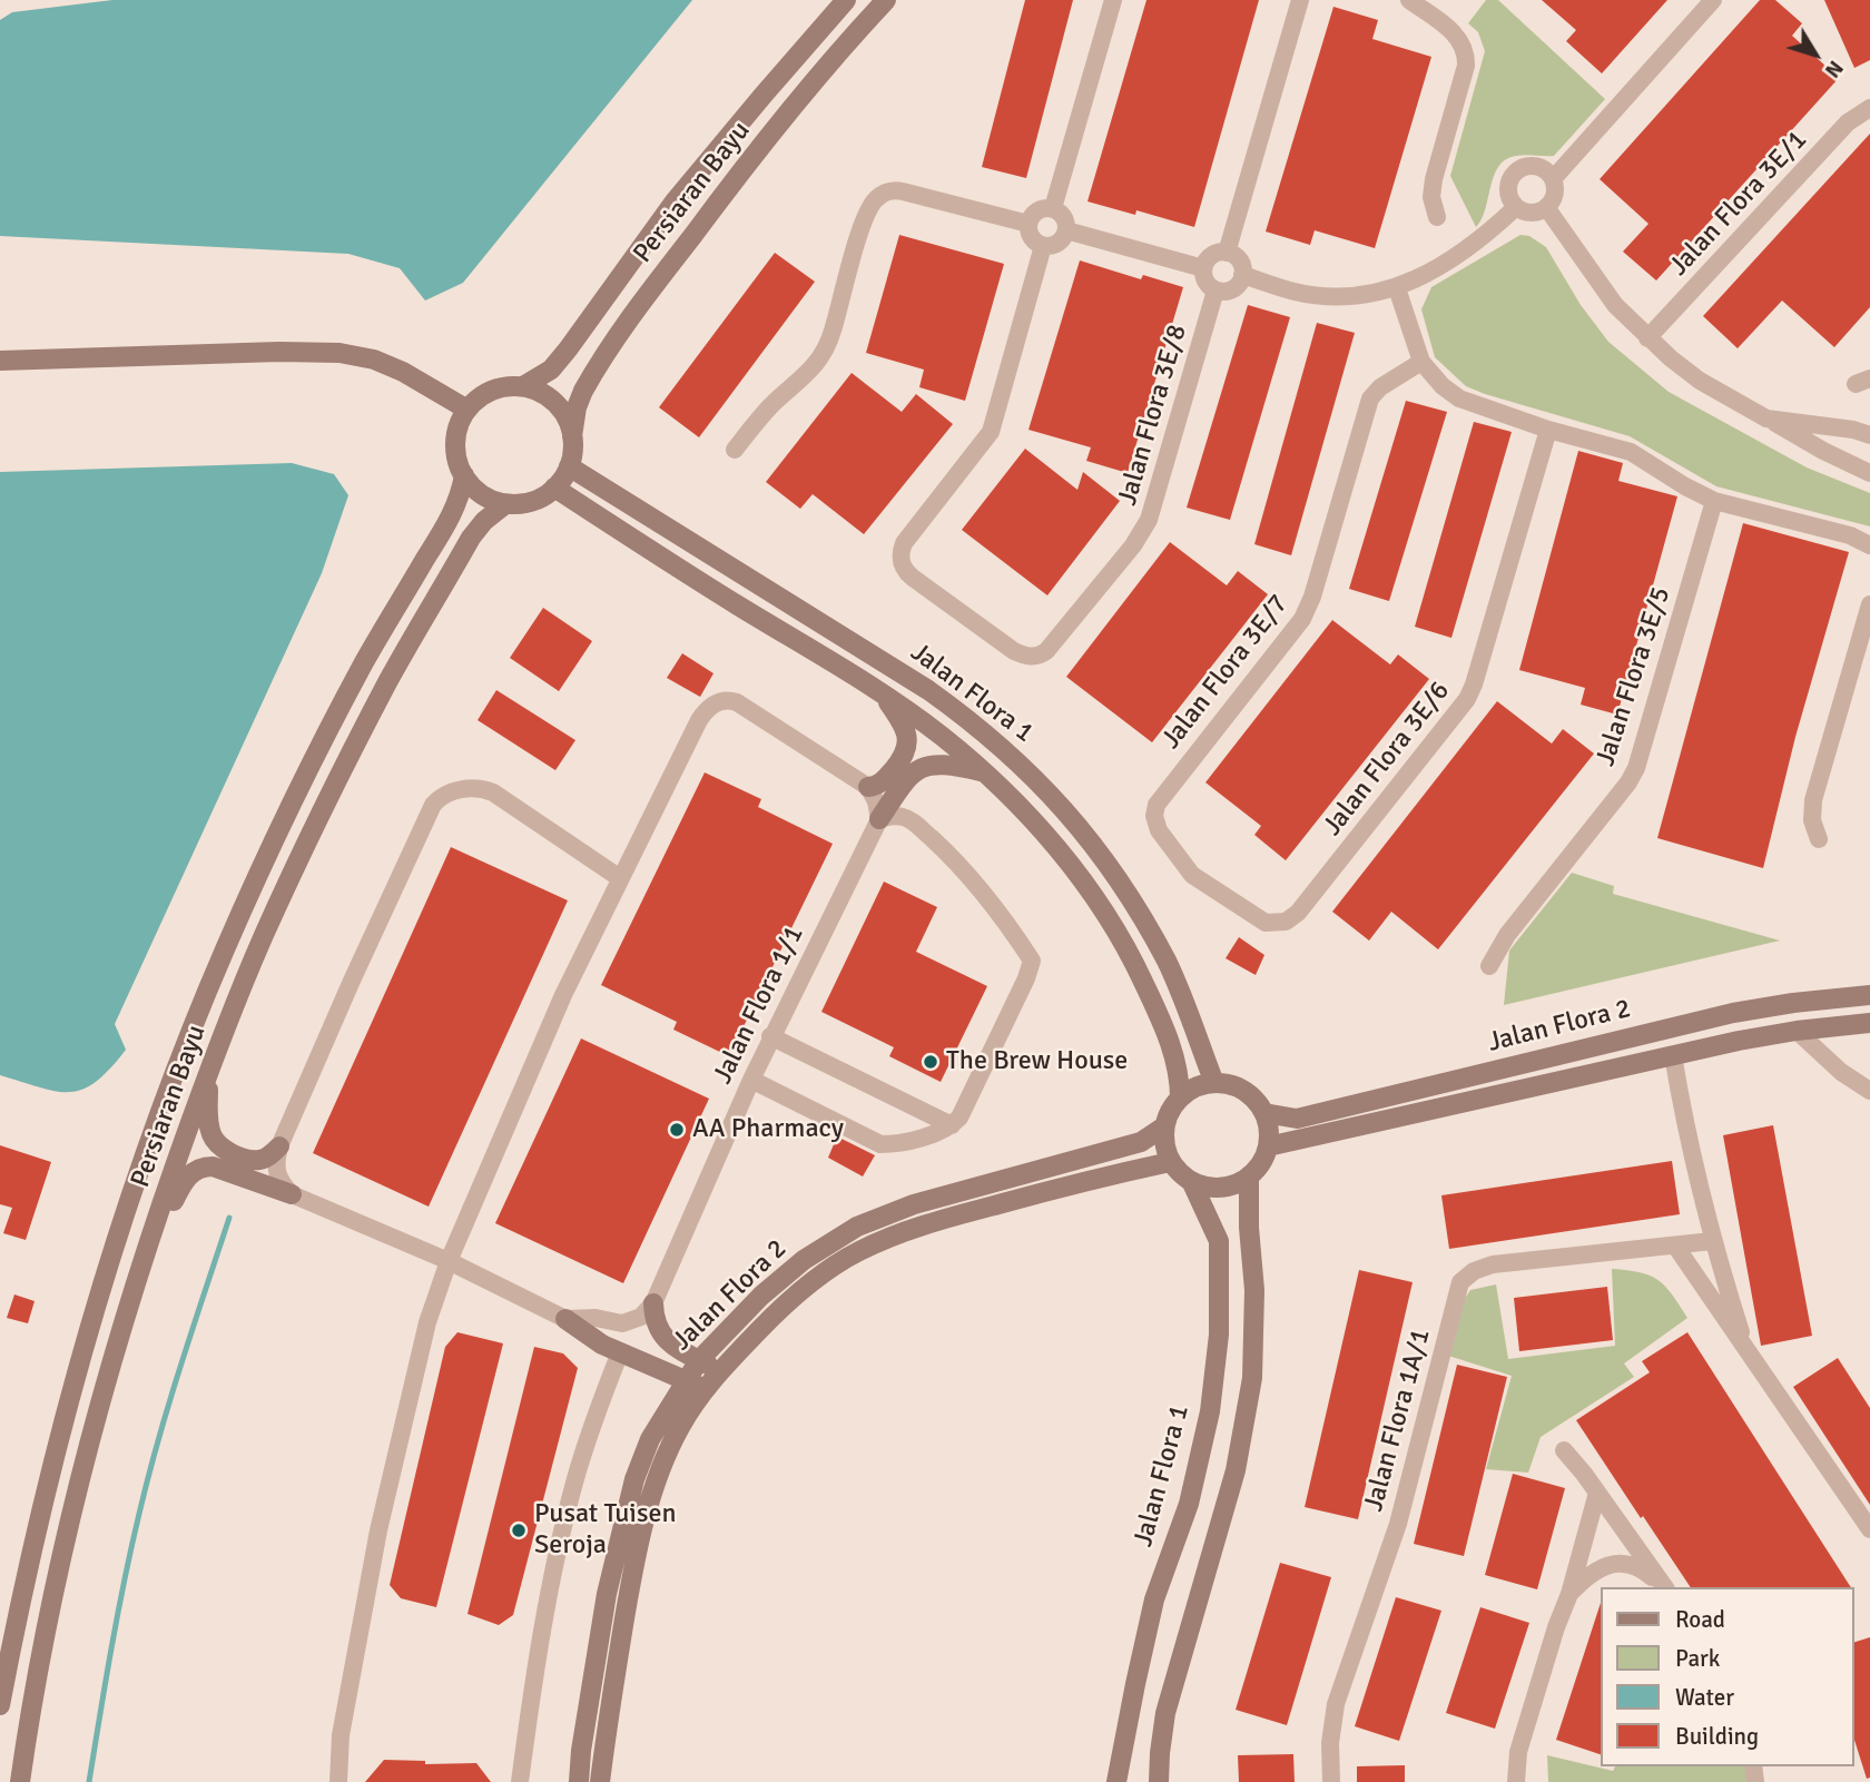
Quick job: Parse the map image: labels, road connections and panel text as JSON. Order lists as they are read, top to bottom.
{
  "streets": {
    "street": [
      "Persiaran Bayu",
      "Jalan Flora 3E/1",
      "Jalan Flora 3E/8",
      "Jalan Flora 3E/7",
      "Jalan Flora 3E/5",
      "Jalan Flora 1",
      "Jalan Flora 3E/6",
      "Jalan Flora 1/1",
      "Jalan Flora 2",
      "Jalan Flora 1A/1"
    ]
  },
  "crossings": [
    ["Persiaran Bayu", "Jalan Flora 1"],
    ["Jalan Flora 3E/7", "Jalan Flora 3E/6"],
    ["Jalan Flora 1", "Jalan Flora 2"]
  ],
  "places": ["The Brew House", "AA Pharmacy", "Pusat Tuisen Seroja"],
  "legend": [
    "Road",
    "Park",
    "Water",
    "Building"
  ],
  "north": "bottom right"
}
